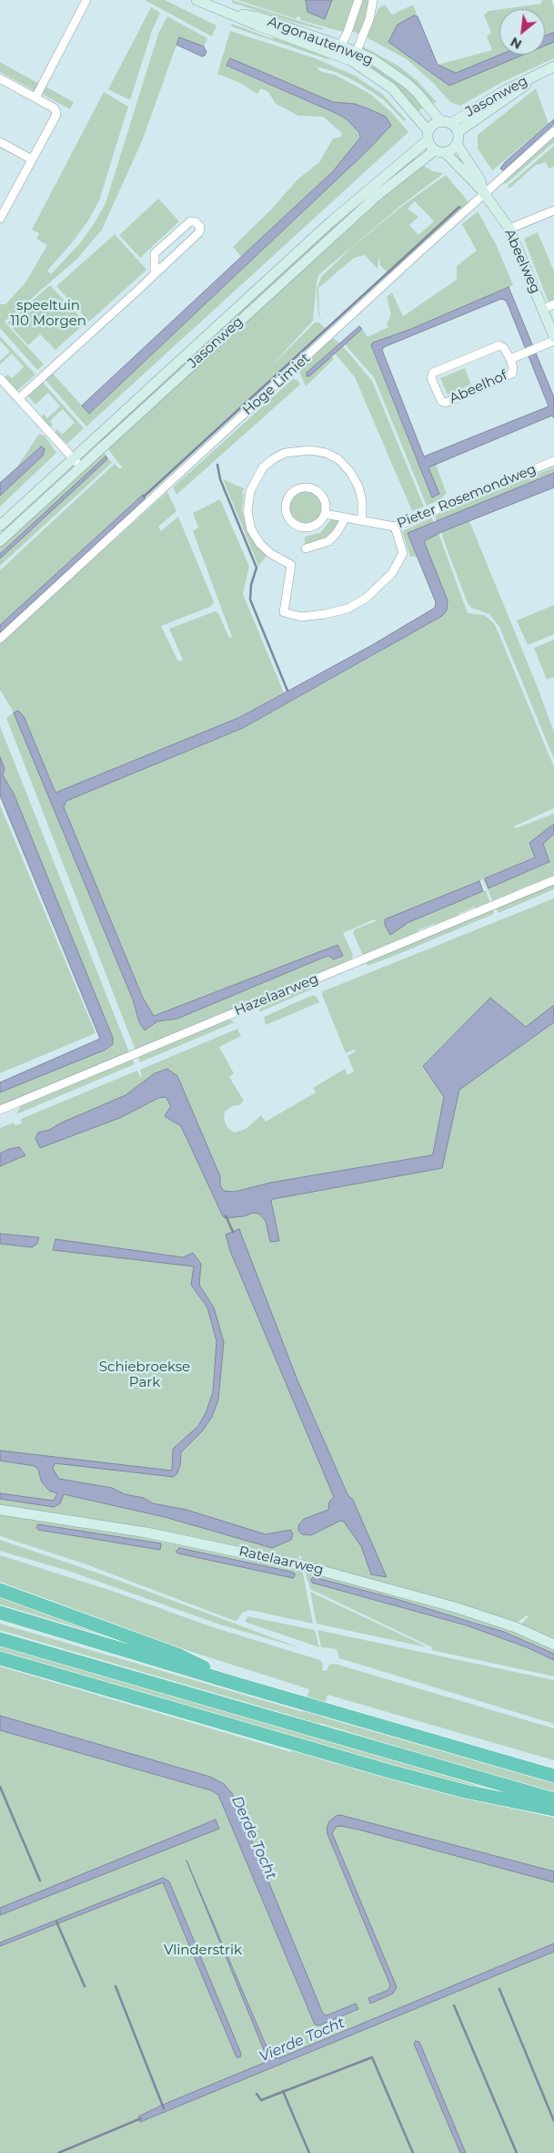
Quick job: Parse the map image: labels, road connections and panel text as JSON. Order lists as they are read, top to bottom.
{
  "streets": {
    "street": [
      "Argonautenweg",
      "Jasonweg",
      "Abeelweg",
      "Hoge Limiet",
      "Abeelhof",
      "Pieter Rosemondweg",
      "Hazelaarweg",
      "Ratelaarweg"
    ]
  },
  "crossings": [
    ["Argonautenweg", "Jasonweg"],
    ["Argonautenweg", "Abeelweg"],
    ["Jasonweg", "Abeelweg"],
    ["Abeelweg", "Hoge Limiet"],
    ["Abeelweg", "Abeelhof"]
  ],
  "water": ["Derde Tocht", "Vierde Tocht"],
  "parks": ["speeltuin 110 Morgen", "Schiebroekse Park", "Vlinderstrik"],
  "north": "bottom left"
}
